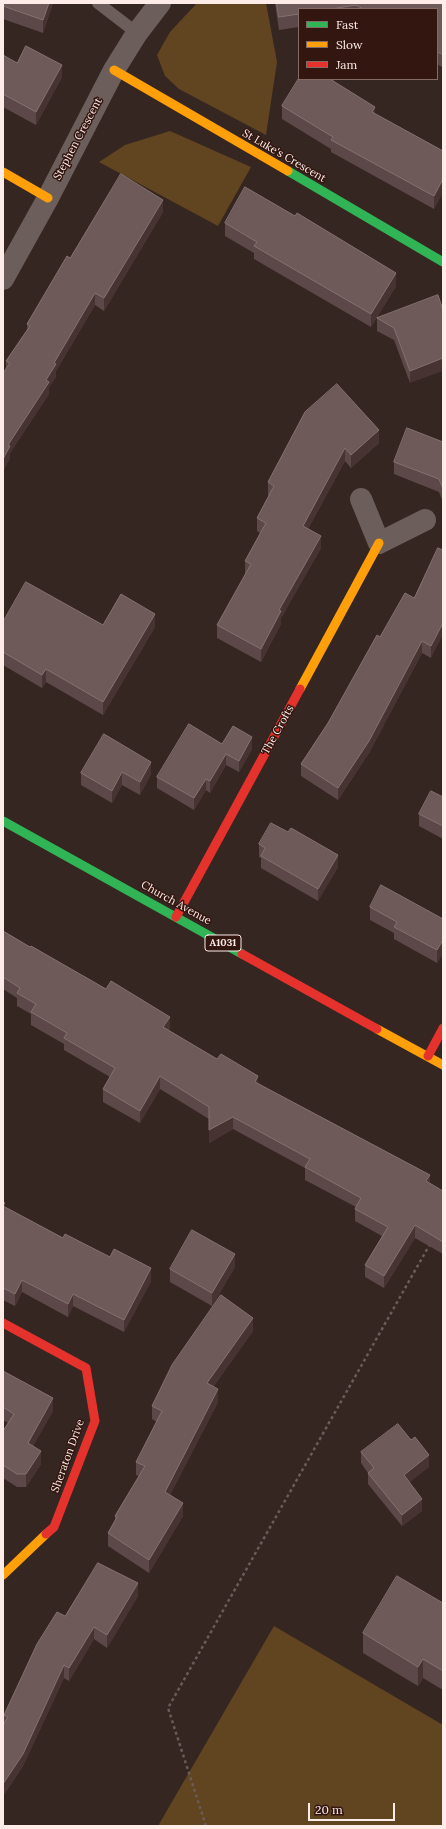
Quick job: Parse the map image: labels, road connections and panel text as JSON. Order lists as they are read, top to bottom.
{
  "streets": {
    "street": [
      "Stephen Crescent",
      "St Luke's Crescent",
      "The Crofts",
      "Church Avenue",
      "A1031",
      "Sheraton Drive"
    ]
  },
  "crossings": [
    ["Stephen Crescent", "St Luke's Crescent"],
    ["The Crofts", "Church Avenue"]
  ],
  "legend": ["Fast", "Slow", "Jam"],
  "scale_bar": "20 m"
}
